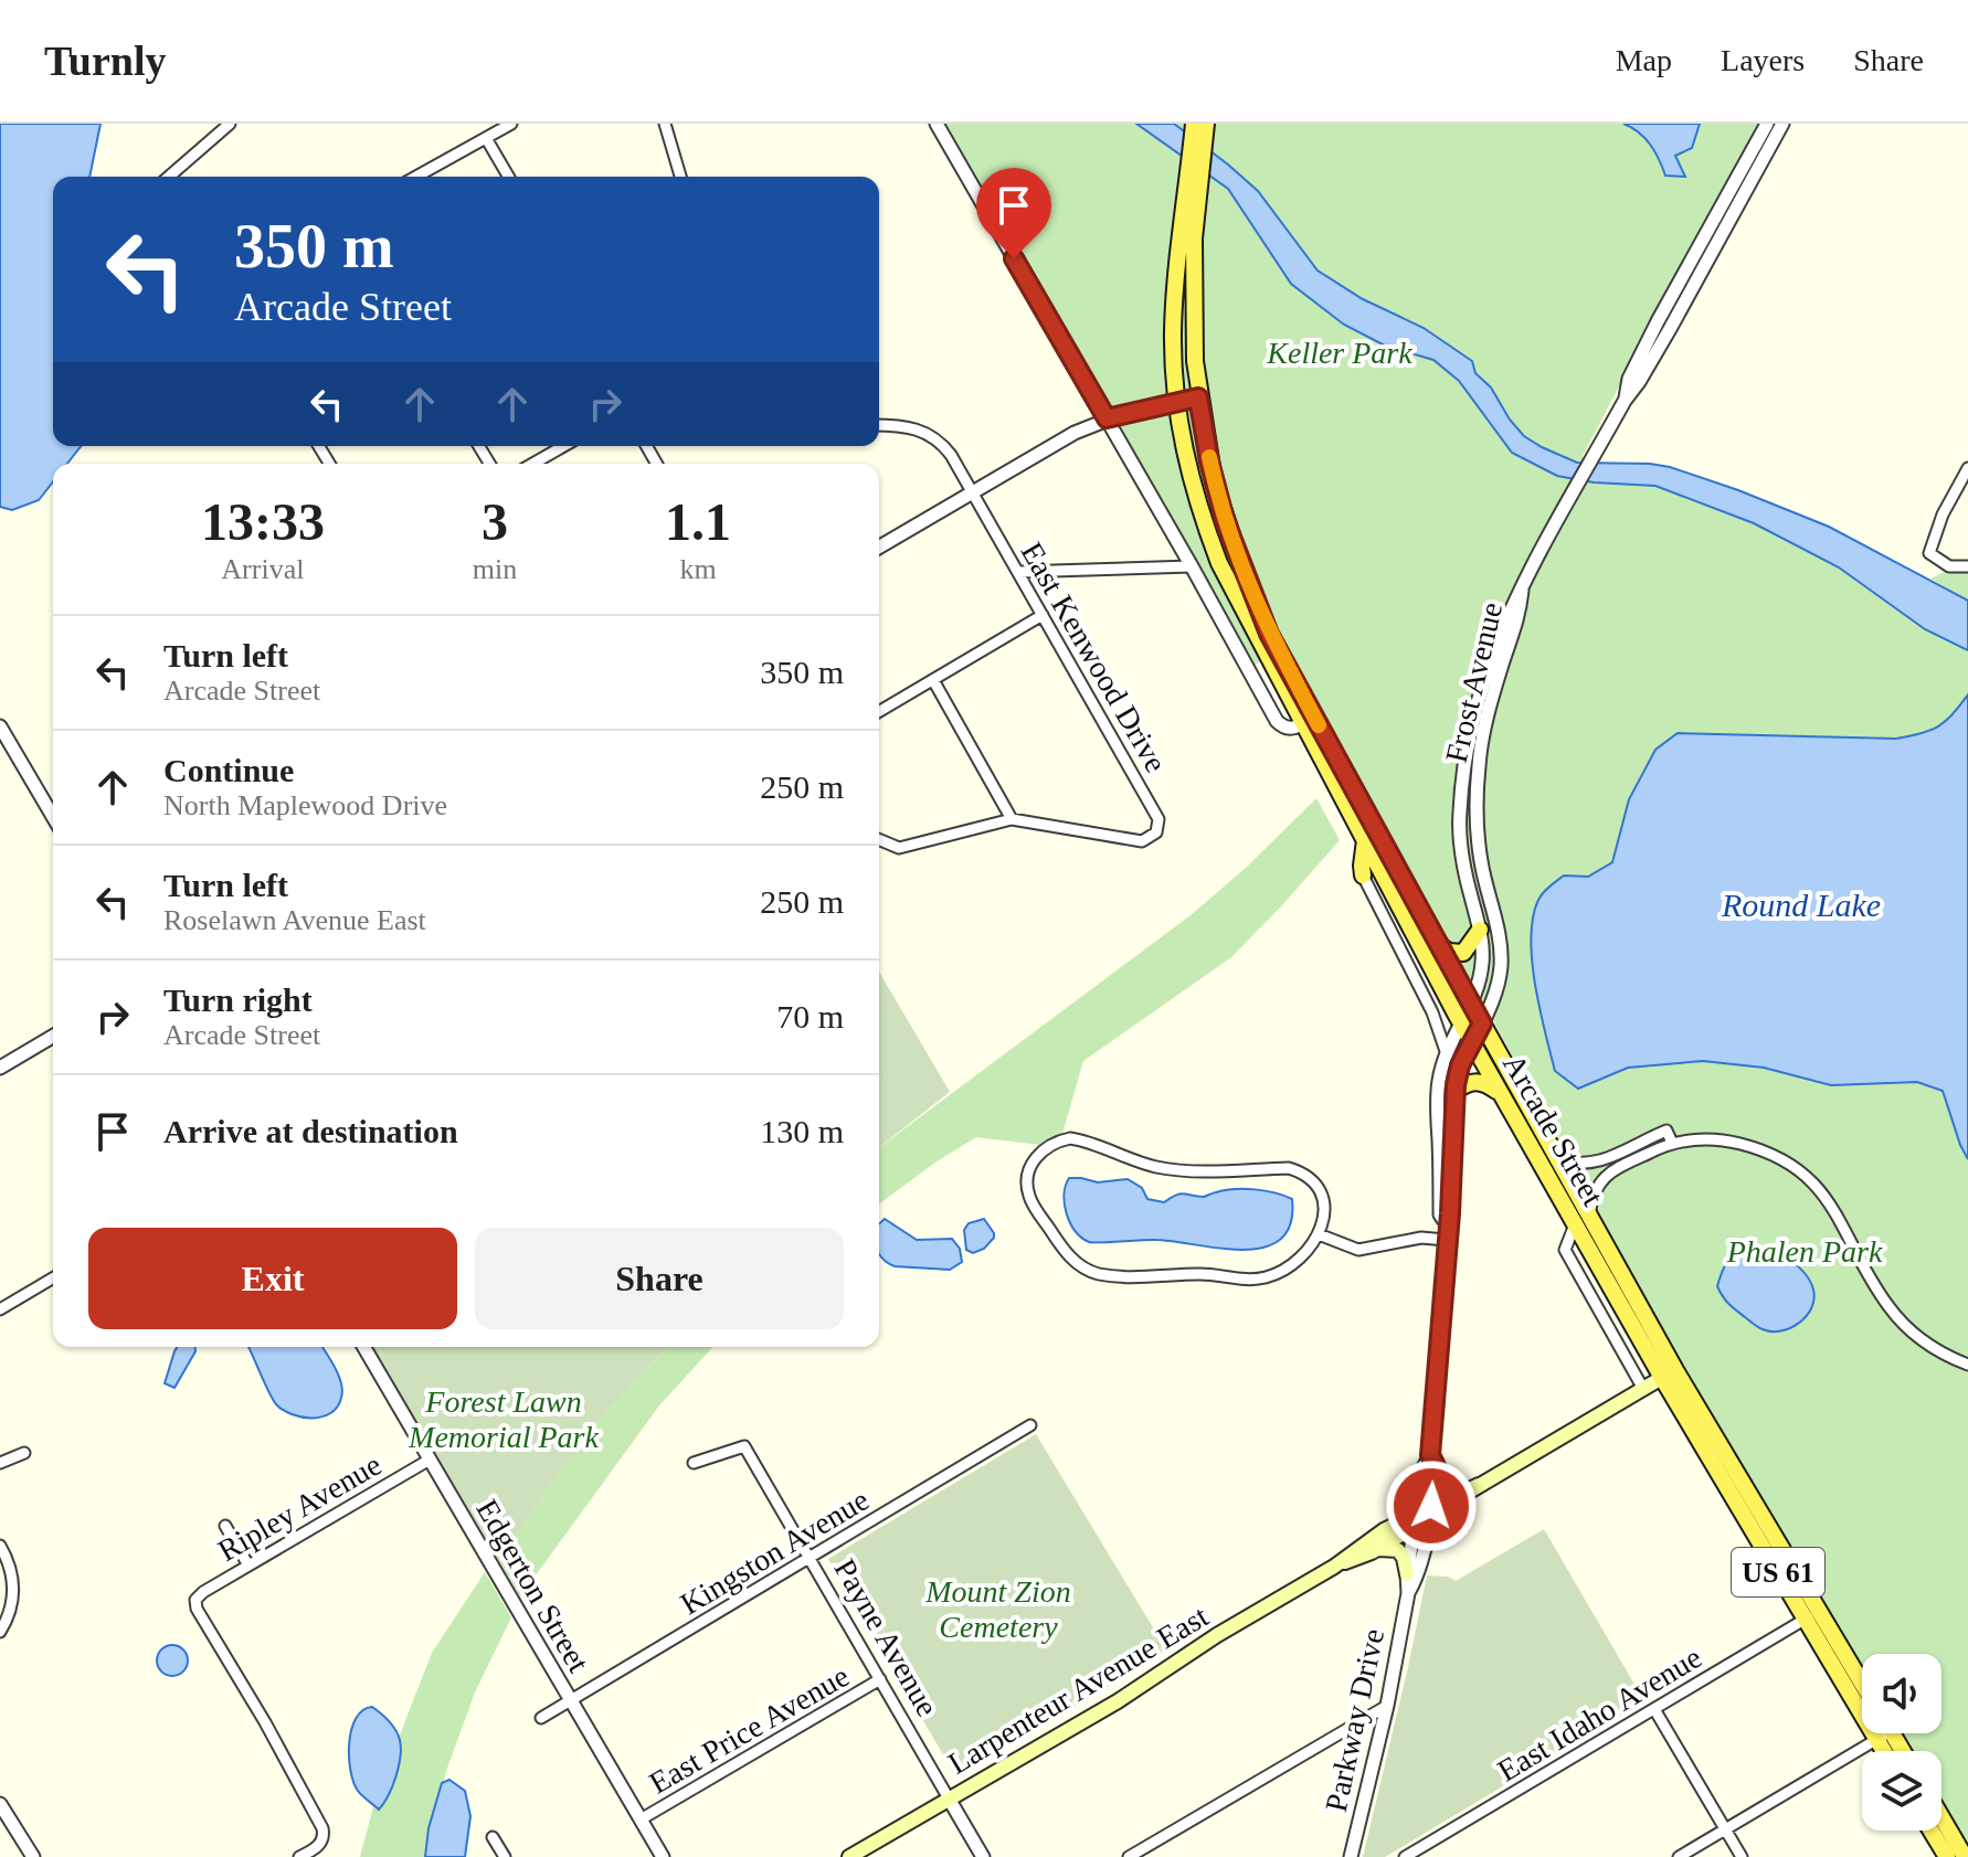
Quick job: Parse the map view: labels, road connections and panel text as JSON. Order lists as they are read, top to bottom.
{
  "streets": {
    "main road": ["Arcade Street", "US 61", "Larpenteur Avenue East"],
    "street": [
      "East Kenwood Drive",
      "Frost Avenue",
      "Ripley Avenue",
      "Kingston Avenue",
      "Edgerton Street",
      "Payne Avenue",
      "East Idaho Avenue",
      "Parkway Drive",
      "East Price Avenue"
    ]
  },
  "crossings": [
    ["Frost Avenue", "Arcade Street"],
    ["Frost Avenue", "Parkway Drive"],
    ["Arcade Street", "US 61"],
    ["Arcade Street", "Larpenteur Avenue East"],
    ["Arcade Street", "East Idaho Avenue"],
    ["Arcade Street", "Parkway Drive"],
    ["Ripley Avenue", "Edgerton Street"],
    ["Kingston Avenue", "Edgerton Street"],
    ["Kingston Avenue", "Payne Avenue"],
    ["Edgerton Street", "East Price Avenue"],
    ["Payne Avenue", "Larpenteur Avenue East"],
    ["Payne Avenue", "East Price Avenue"],
    ["Larpenteur Avenue East", "Parkway Drive"]
  ],
  "water": ["Round Lake"],
  "parks": [
    "Keller Park",
    "Phalen Park",
    "Forest Lawn Memorial Park",
    "Mount Zion Cemetery"
  ],
  "page": {
    "header": "Turnly",
    "nav": ["Map", "Layers", "Share"],
    "turn": ["350 m", "Arcade Street"],
    "eta": [
      "13:33",
      "Arrival",
      "3",
      "min",
      "1.1",
      "km"
    ],
    "list": [
      {
        "name": "Turn left",
        "note": "Arcade Street",
        "value": "350 m"
      },
      {
        "name": "Continue",
        "note": "North Maplewood Drive",
        "value": "250 m"
      },
      {
        "name": "Turn left",
        "note": "Roselawn Avenue East",
        "value": "250 m"
      },
      {
        "name": "Turn right",
        "note": "Arcade Street",
        "value": "70 m"
      },
      {
        "name": "Arrive at destination",
        "value": "130 m"
      }
    ],
    "buttons": ["Exit", "Share"]
  }
}
